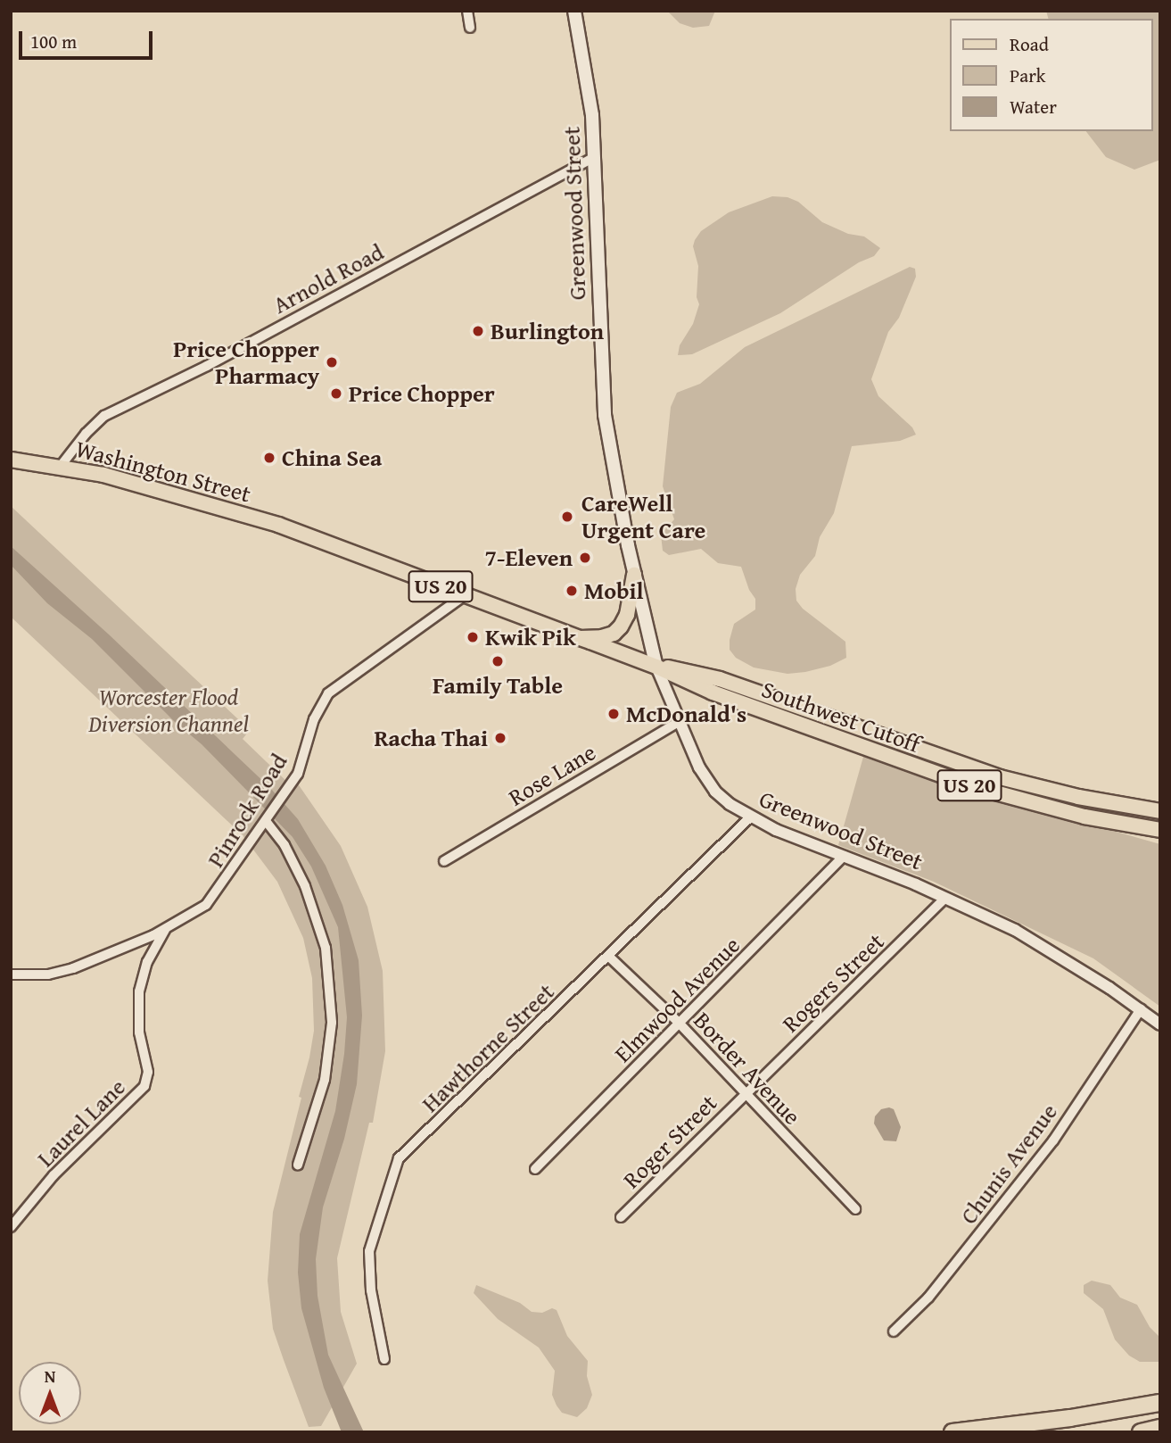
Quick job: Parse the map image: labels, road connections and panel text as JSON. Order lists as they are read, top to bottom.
{
  "streets": {
    "main road": [
      "Greenwood Street",
      "Washington Street",
      "US 20",
      "Southwest Cutoff"
    ],
    "street": [
      "Arnold Road",
      "Rose Lane",
      "Pinrock Road",
      "Rogers Street",
      "Elmwood Avenue",
      "Hawthorne Street",
      "Border Avenue",
      "Laurel Lane",
      "Roger Street",
      "Chunis Avenue"
    ]
  },
  "crossings": [
    ["Greenwood Street", "Arnold Road"],
    ["Greenwood Street", "Southwest Cutoff"],
    ["Greenwood Street", "Rose Lane"],
    ["Greenwood Street", "Rogers Street"],
    ["Greenwood Street", "Elmwood Avenue"],
    ["Greenwood Street", "Hawthorne Street"],
    ["Greenwood Street", "Chunis Avenue"],
    ["Arnold Road", "Washington Street"],
    ["Washington Street", "Southwest Cutoff"],
    ["Southwest Cutoff", "Pinrock Road"],
    ["Pinrock Road", "Laurel Lane"],
    ["Rogers Street", "Border Avenue"],
    ["Rogers Street", "Roger Street"],
    ["Elmwood Avenue", "Border Avenue"],
    ["Hawthorne Street", "Border Avenue"],
    ["Border Avenue", "Roger Street"]
  ],
  "parks": ["Worcester Flood Diversion Channel"],
  "places": [
    "Burlington",
    "Price Chopper Pharmacy",
    "Price Chopper",
    "China Sea",
    "CareWell Urgent Care",
    "7-Eleven",
    "Mobil",
    "Kwik Pik",
    "Family Table",
    "McDonald's",
    "Racha Thai"
  ],
  "legend": ["Road", "Park", "Water"],
  "scale_bar": "100 m",
  "north": "top"
}
